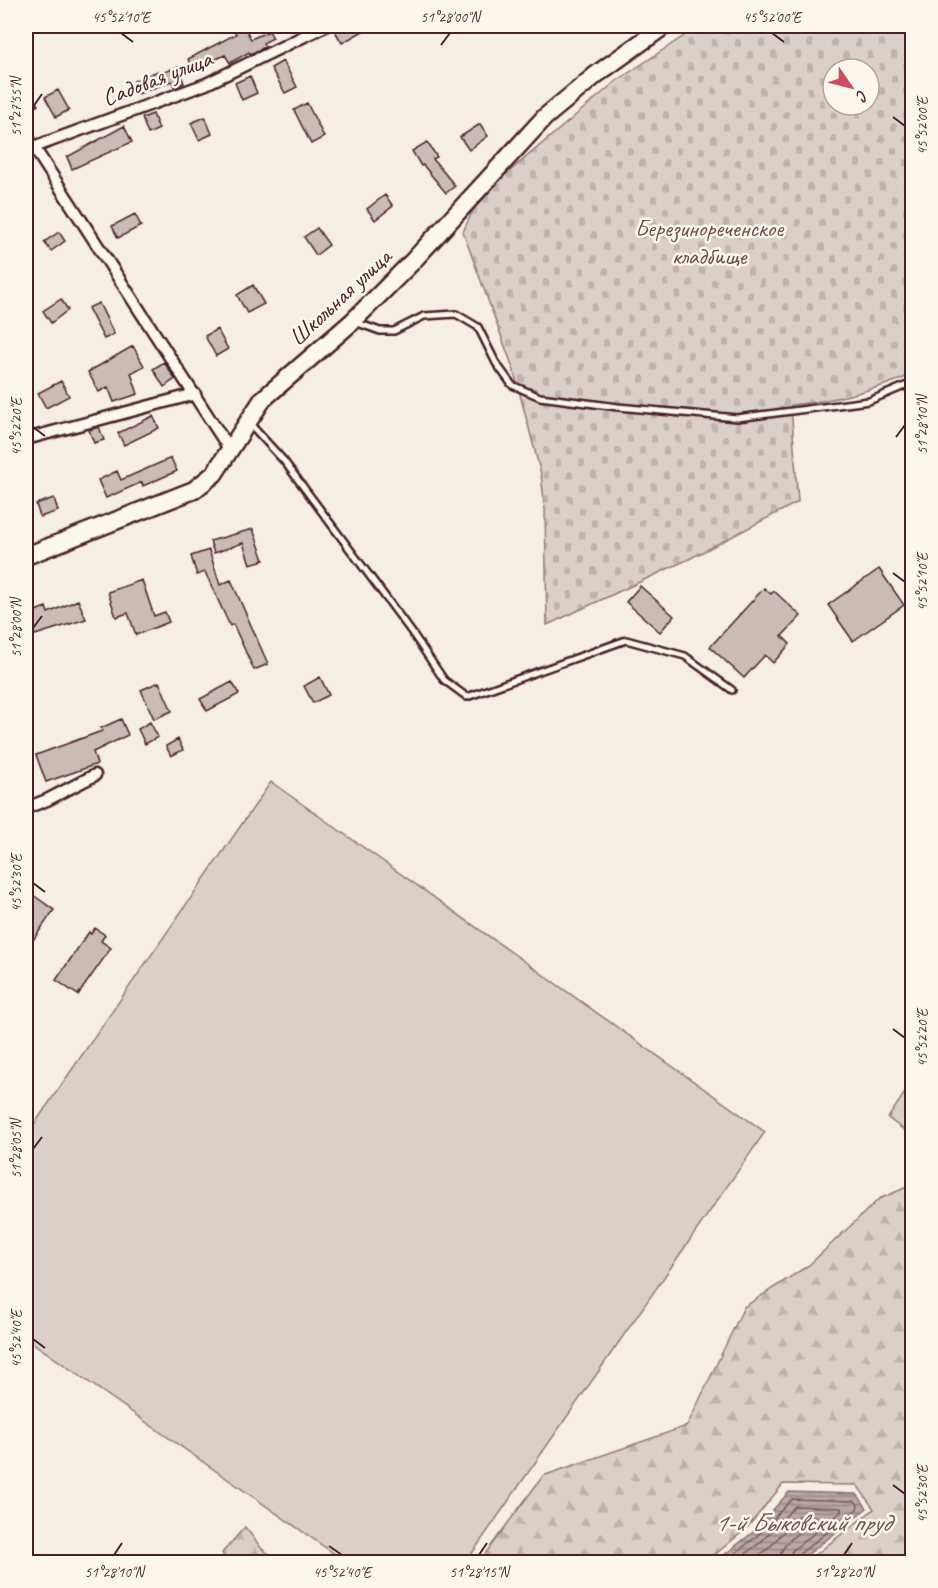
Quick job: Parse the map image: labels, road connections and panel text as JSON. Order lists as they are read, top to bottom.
{
  "streets": {
    "street": ["Садовая улица", "Школьная улица"]
  },
  "water": ["1-й Быковский пруд"],
  "parks": ["Березинореченское кладбище"],
  "north": "bottom right",
  "coordinates": [
    "45°52'10\"E",
    "51°28'00\"N",
    "45°52'00\"E",
    "51°27'55\"N",
    "51°28'10\"N",
    "45°52'20\"E",
    "45°52'30\"E",
    "51°28'05\"N",
    "45°52'40\"E",
    "51°28'15\"N",
    "51°28'20\"N"
  ]
}
